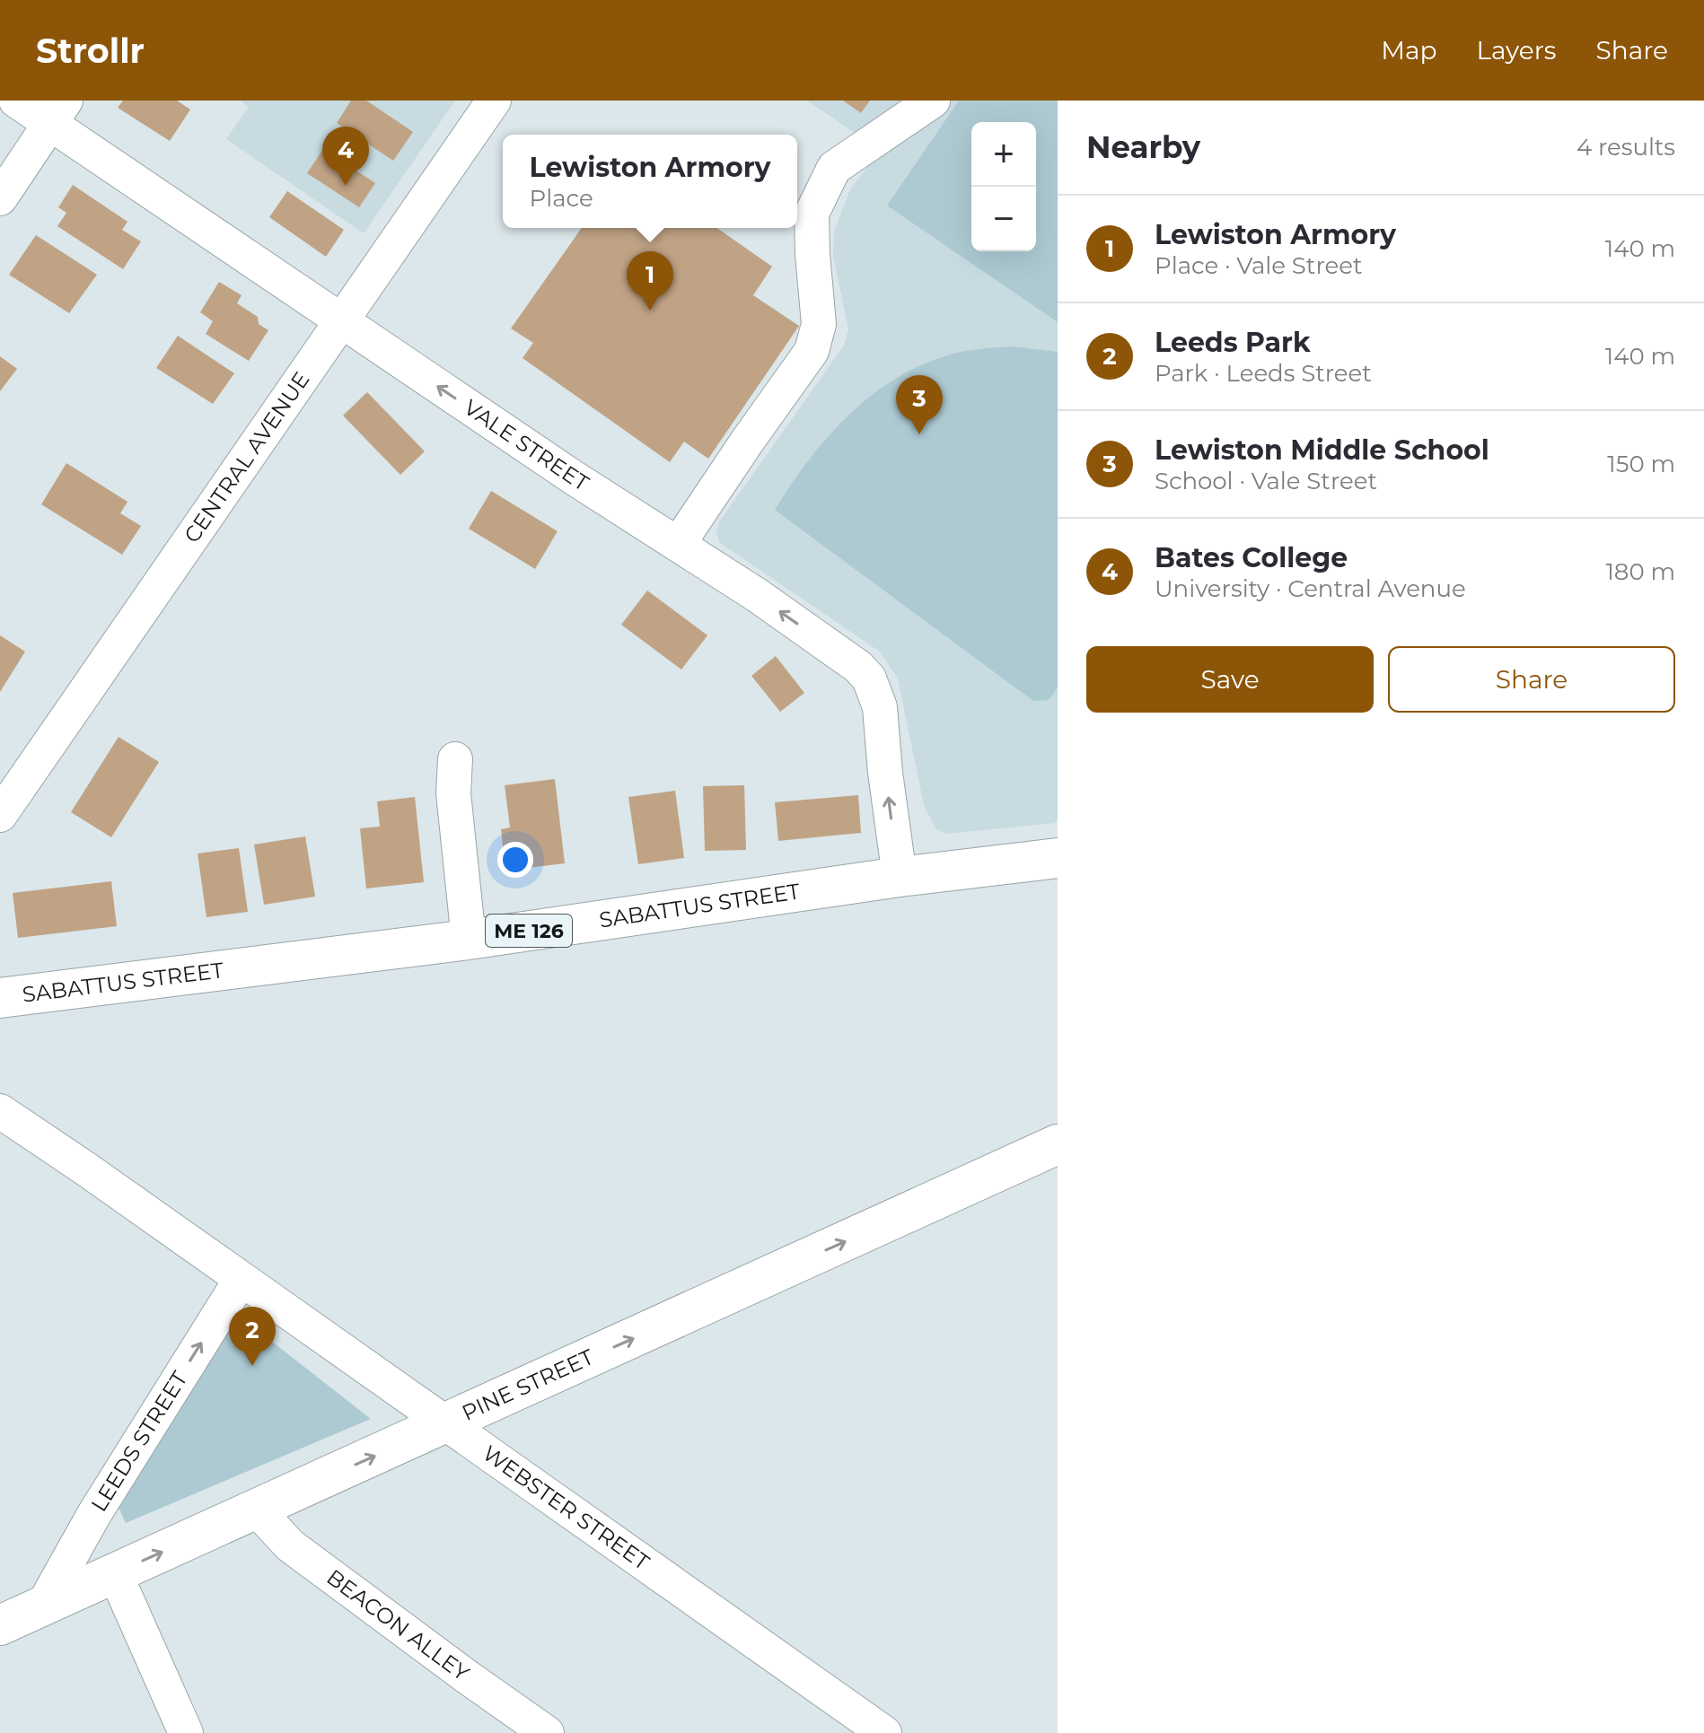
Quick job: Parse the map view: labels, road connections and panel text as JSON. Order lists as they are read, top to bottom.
{
  "streets": {
    "main road": ["SABATTUS STREET", "ME 126", "PINE STREET"],
    "street": [
      "VALE STREET",
      "CENTRAL AVENUE",
      "LEEDS STREET",
      "WEBSTER STREET",
      "BEACON ALLEY"
    ]
  },
  "crossings": [
    ["VALE STREET", "CENTRAL AVENUE"],
    ["VALE STREET", "SABATTUS STREET"],
    ["PINE STREET", "LEEDS STREET"],
    ["PINE STREET", "WEBSTER STREET"],
    ["PINE STREET", "BEACON ALLEY"],
    ["LEEDS STREET", "WEBSTER STREET"]
  ],
  "one_way": ["VALE STREET", "PINE STREET", "LEEDS STREET"],
  "page": {
    "header": "Strollr",
    "nav": ["Map", "Layers", "Share"],
    "heading": ["Nearby", "4 results"],
    "map_buttons": ["+", "−"],
    "pins": [
      "4",
      "1",
      "3",
      "2"
    ],
    "popup": ["Lewiston Armory", "Place"],
    "list": [
      {
        "mark": "1",
        "name": "Lewiston Armory",
        "note": "Place · Vale Street",
        "value": "140 m"
      },
      {
        "mark": "2",
        "name": "Leeds Park",
        "note": "Park · Leeds Street",
        "value": "140 m"
      },
      {
        "mark": "3",
        "name": "Lewiston Middle School",
        "note": "School · Vale Street",
        "value": "150 m"
      },
      {
        "mark": "4",
        "name": "Bates College",
        "note": "University · Central Avenue",
        "value": "180 m"
      }
    ],
    "buttons": ["Save", "Share"]
  }
}
